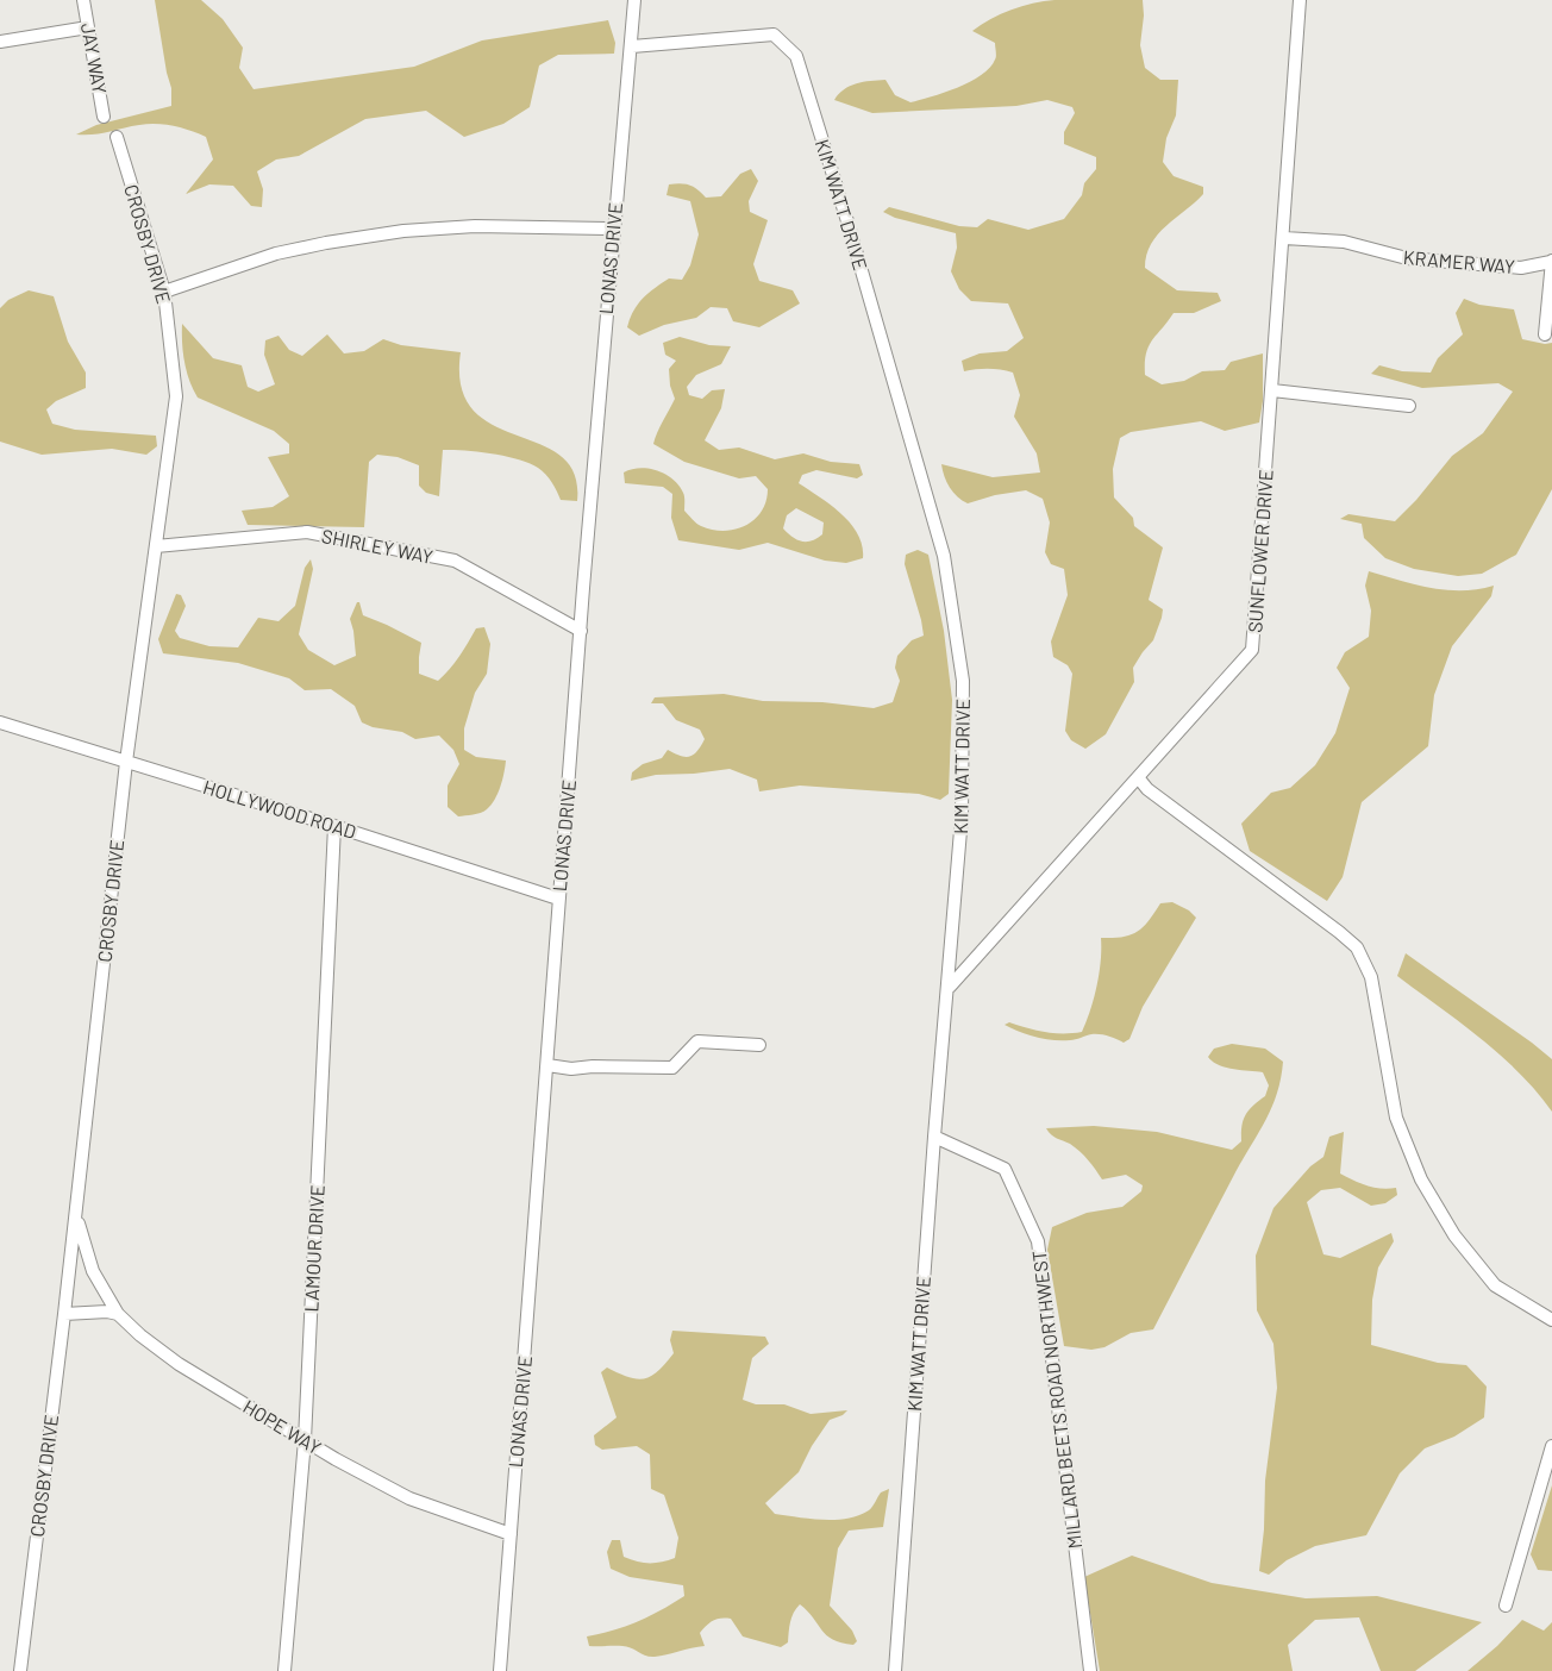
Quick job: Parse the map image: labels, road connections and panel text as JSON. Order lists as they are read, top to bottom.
{
  "streets": {
    "street": [
      "JAY WAY",
      "KIM WATT DRIVE",
      "CROSBY DRIVE",
      "LONAS DRIVE",
      "KRAMER WAY",
      "SHIRLEY WAY",
      "SUNFLOWER DRIVE",
      "HOLLYWOOD ROAD",
      "LAMOUR DRIVE",
      "MILLARD BEETS ROAD NORTHWEST",
      "HOPE WAY"
    ]
  },
  "crossings": [
    ["KIM WATT DRIVE", "LONAS DRIVE"],
    ["KIM WATT DRIVE", "SUNFLOWER DRIVE"],
    ["KIM WATT DRIVE", "MILLARD BEETS ROAD NORTHWEST"],
    ["CROSBY DRIVE", "SHIRLEY WAY"],
    ["CROSBY DRIVE", "HOLLYWOOD ROAD"],
    ["CROSBY DRIVE", "HOPE WAY"],
    ["LONAS DRIVE", "SHIRLEY WAY"],
    ["LONAS DRIVE", "HOLLYWOOD ROAD"],
    ["LONAS DRIVE", "HOPE WAY"],
    ["KRAMER WAY", "SUNFLOWER DRIVE"],
    ["HOLLYWOOD ROAD", "LAMOUR DRIVE"],
    ["LAMOUR DRIVE", "HOPE WAY"]
  ]
}
